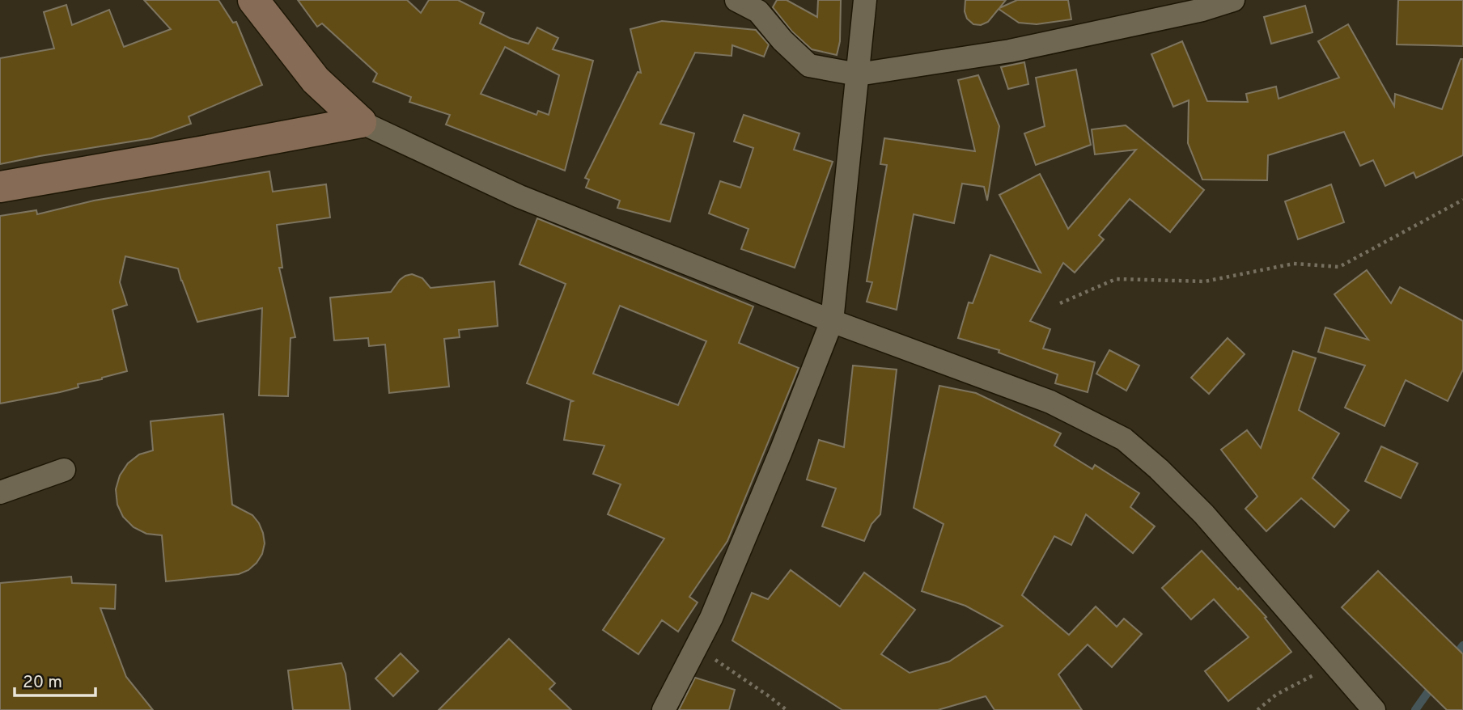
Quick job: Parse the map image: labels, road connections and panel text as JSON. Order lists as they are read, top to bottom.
{
  "scale_bar": "20 m"
}
